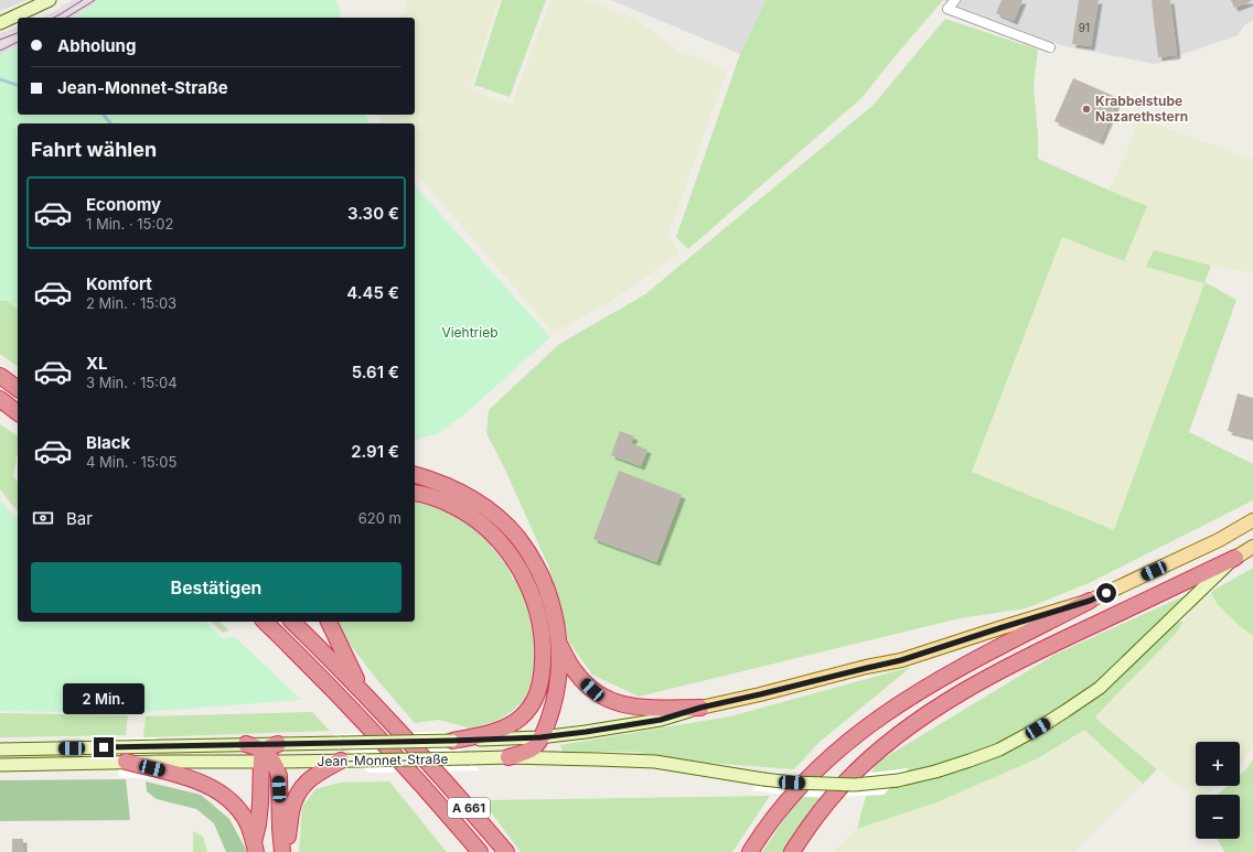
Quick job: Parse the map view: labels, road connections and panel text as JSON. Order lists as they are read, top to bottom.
{
  "streets": {
    "highway": ["A 661"],
    "main road": ["Jean-Monnet-Straße"]
  },
  "parks": ["Viehtrieb"],
  "places": ["Krabbelstube Nazarethstern"],
  "house_numbers": ["91"],
  "page": {
    "banner": ["Abholung", "Jean-Monnet-Straße"],
    "heading": "Fahrt wählen",
    "list": [
      {
        "name": "Economy",
        "note": "1 Min. · 15:02",
        "value": "3.30 €"
      },
      {
        "name": "Komfort",
        "note": "2 Min. · 15:03",
        "value": "4.45 €"
      },
      {
        "name": "XL",
        "note": "3 Min. · 15:04",
        "value": "5.61 €"
      },
      {
        "name": "Black",
        "note": "4 Min. · 15:05",
        "value": "2.91 €"
      }
    ],
    "pay": ["Bar", "620 m"],
    "buttons": "Bestätigen",
    "bubble": "2 Min.",
    "map_buttons": ["+", "−"]
  }
}
